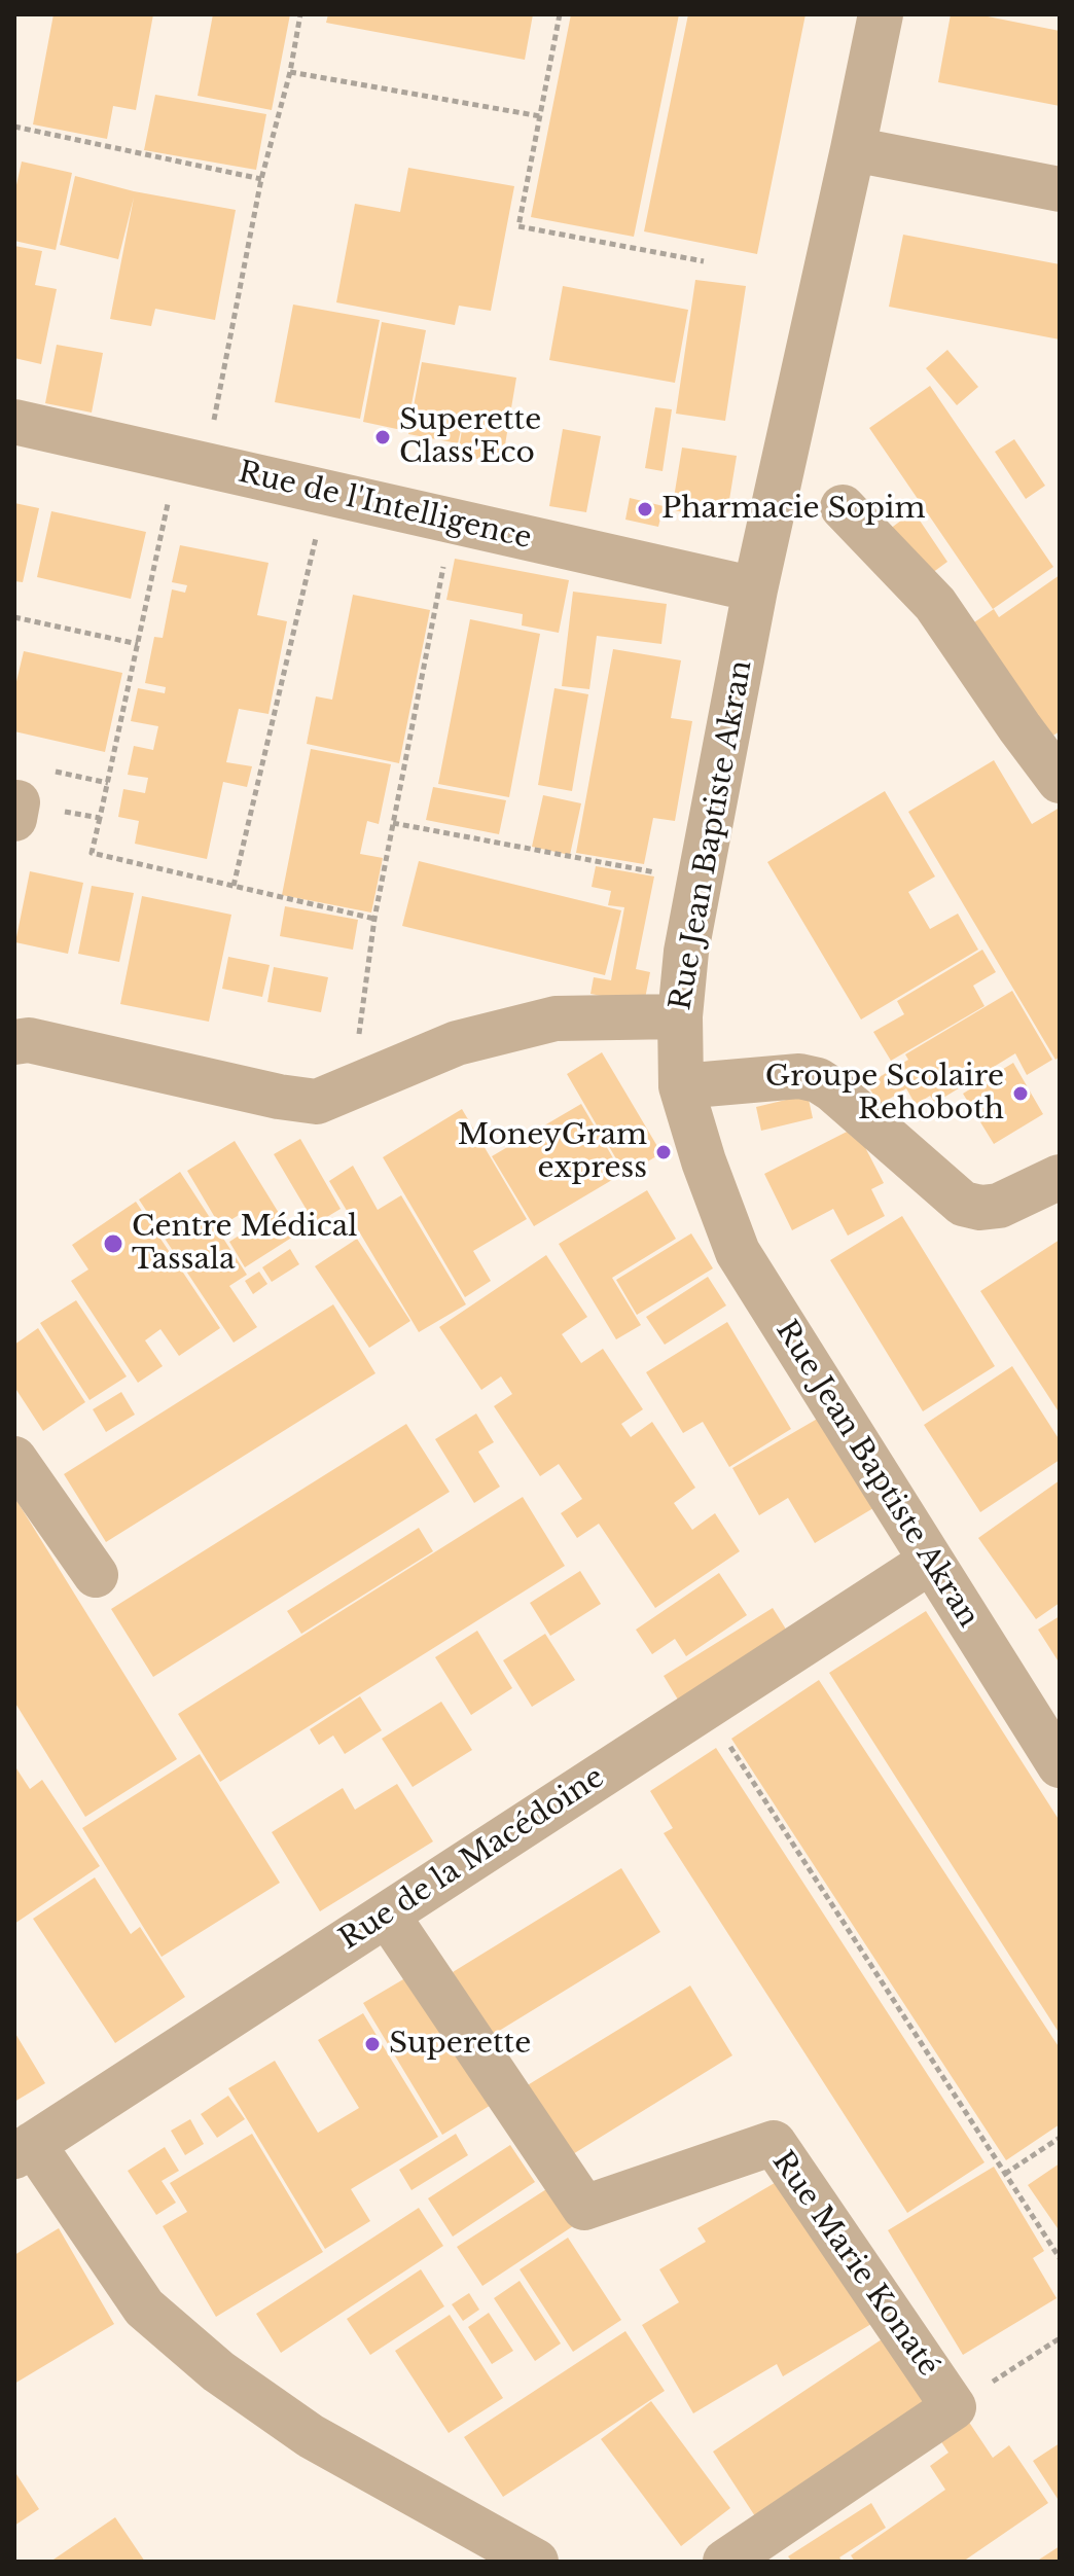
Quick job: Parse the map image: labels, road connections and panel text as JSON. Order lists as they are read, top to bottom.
{
  "streets": {
    "street": [
      "Rue de l'Intelligence",
      "Rue Jean Baptiste Akran",
      "Rue de la Macédoine",
      "Rue Marie Konaté"
    ]
  },
  "crossings": [
    ["Rue de l'Intelligence", "Rue Jean Baptiste Akran"],
    ["Rue Jean Baptiste Akran", "Rue de la Macédoine"],
    ["Rue de la Macédoine", "Rue Marie Konaté"]
  ],
  "places": [
    "Superette Class'Eco",
    "Pharmacie Sopim",
    "Groupe Scolaire Rehoboth",
    "MoneyGram express",
    "Centre Médical Tassala",
    "Superette"
  ]
}
